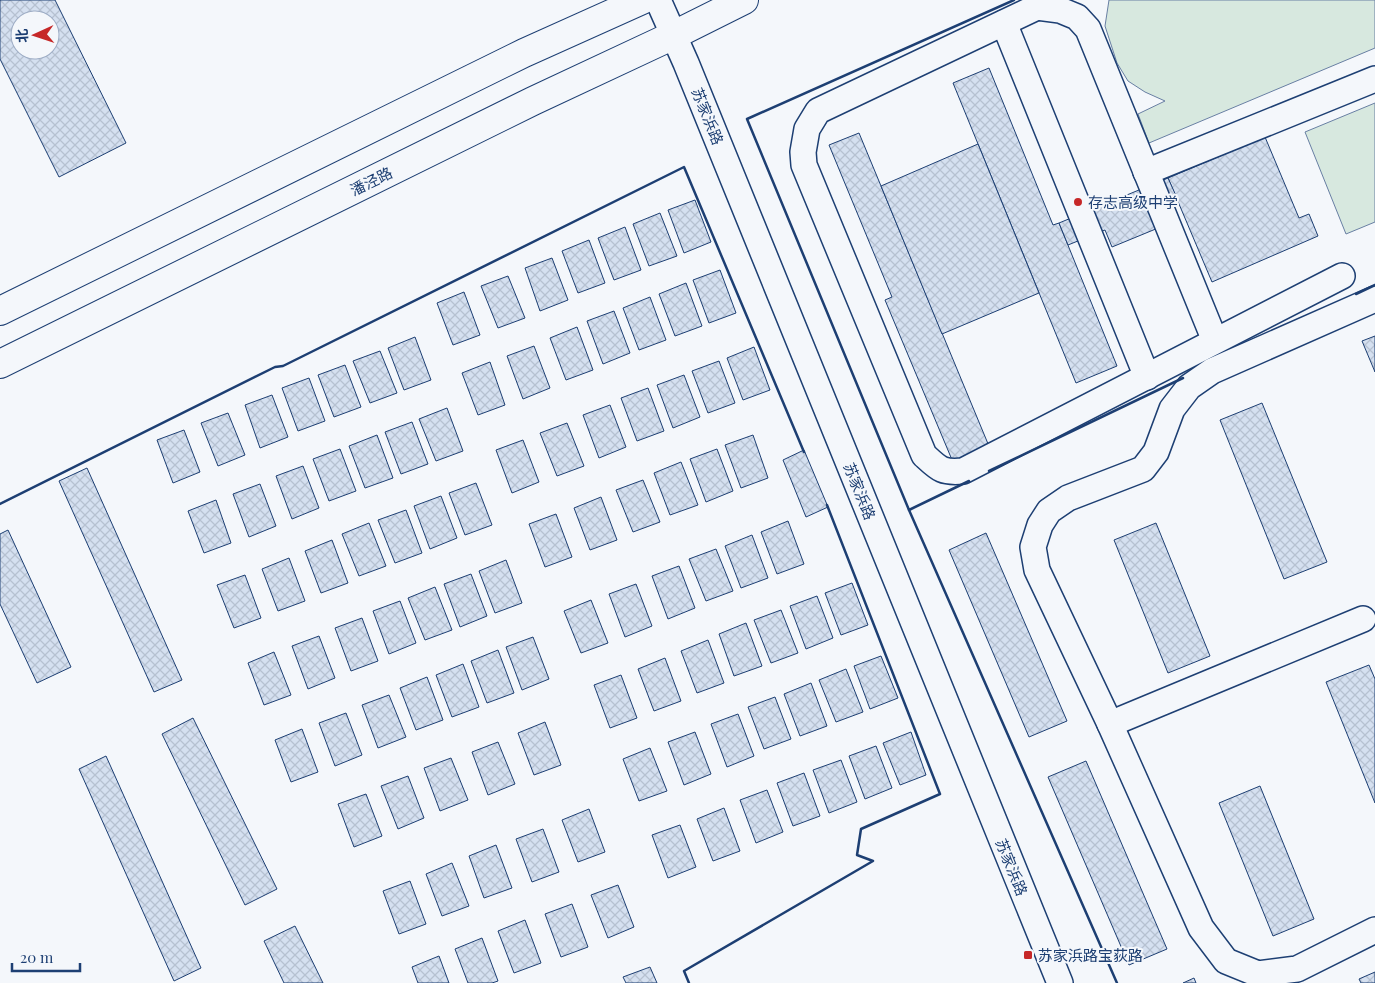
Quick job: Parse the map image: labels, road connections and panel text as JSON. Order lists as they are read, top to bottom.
{
  "streets": {
    "main road": ["潘泾路"],
    "street": ["苏家浜路"]
  },
  "crossings": [
    ["苏家浜路", "潘泾路"]
  ],
  "places": {
    "other": ["存志高级中学"],
    "transit": ["苏家浜路宝荻路"]
  },
  "scale_bar": "20 m",
  "north": "left"
}
